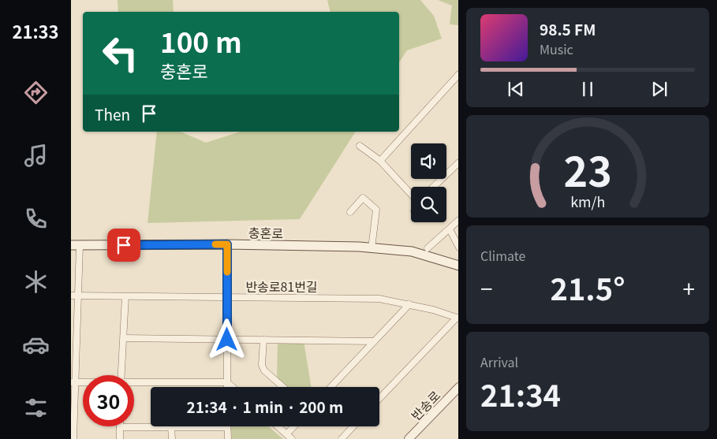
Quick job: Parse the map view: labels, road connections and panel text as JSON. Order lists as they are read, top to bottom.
{
  "streets": {
    "main road": ["충혼로"],
    "street": ["반송로81번길", "반송로"]
  },
  "page": {
    "tabs": "21:33",
    "turn": ["100 m", "충혼로"],
    "song": ["98.5 FM", "Music"],
    "then": "Then",
    "tile": [
      "Climate",
      ["Arrival", "21:34"]
    ],
    "heat": ["−", "21.5°", "+"],
    "limit": "30",
    "trip": "21:34 · 1 min · 200 m",
    "gauge": ["23", "km/h"]
  }
}
